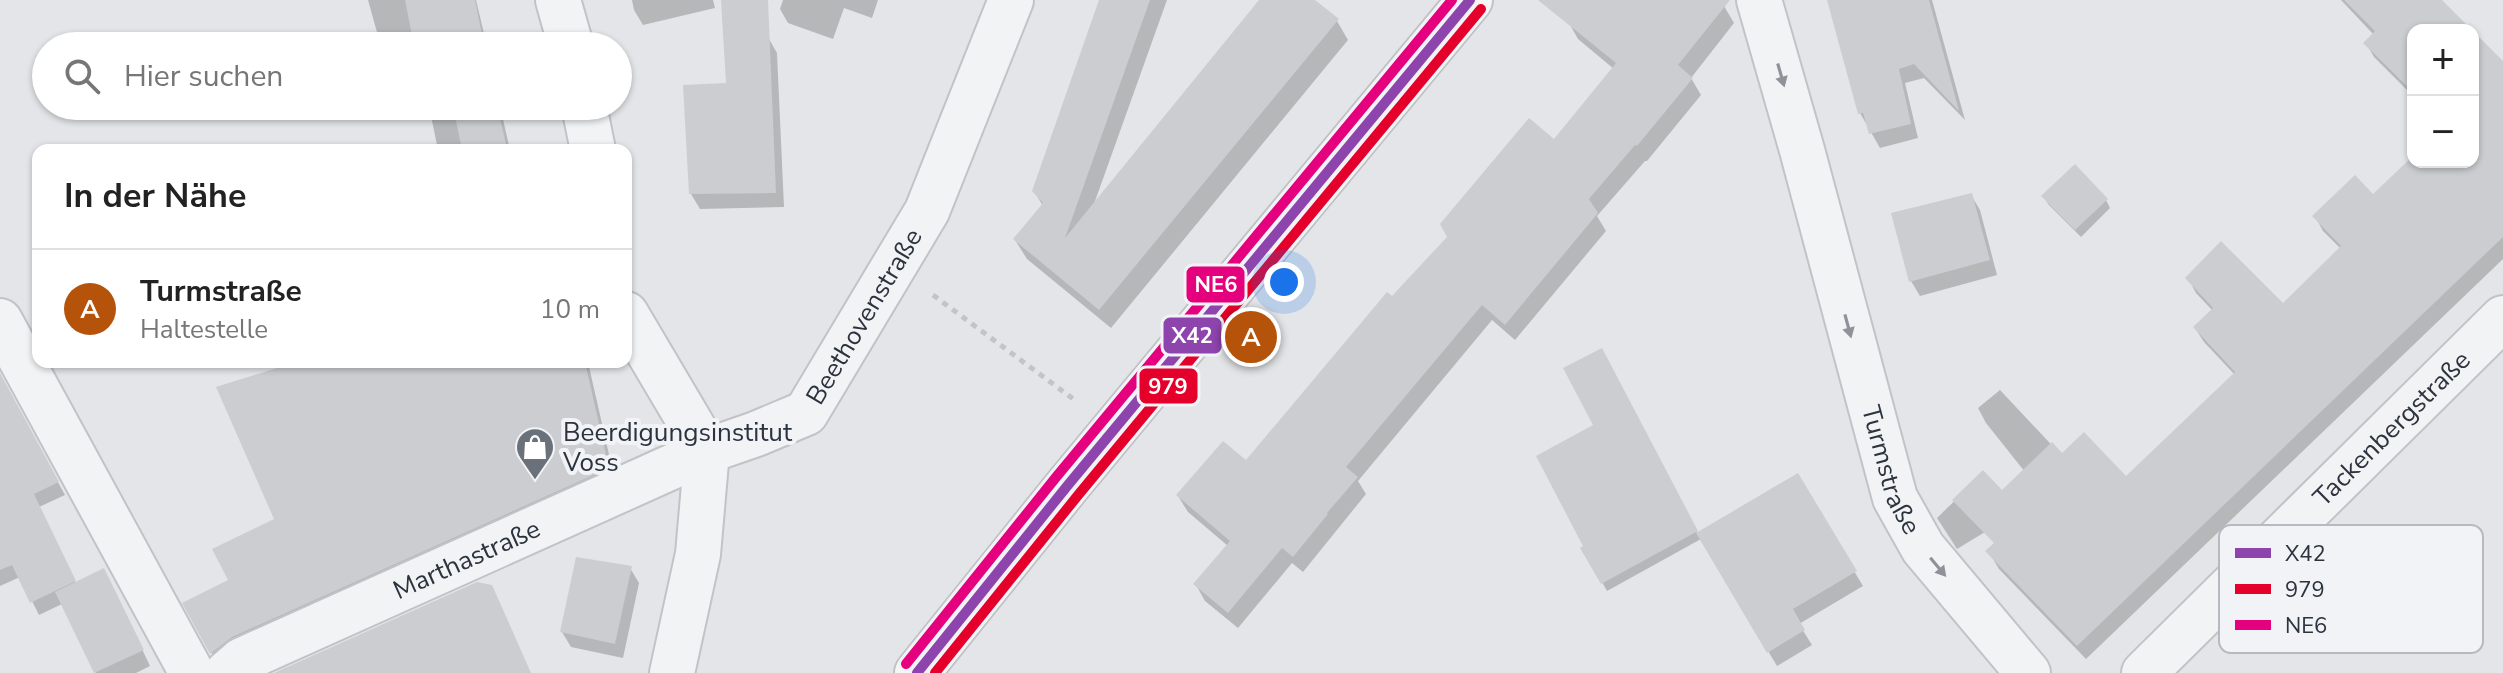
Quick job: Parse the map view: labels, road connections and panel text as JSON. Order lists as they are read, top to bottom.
{
  "streets": {
    "street": [
      "Beethovenstraße",
      "Tackenbergstraße",
      "Turmstraße",
      "Marthastraße"
    ]
  },
  "crossings": [
    ["Beethovenstraße", "Marthastraße"]
  ],
  "one_way": ["Turmstraße"],
  "places": {
    "shop": ["Beerdigungsinstitut Voss"]
  },
  "lines": ["transit line X42", "transit line NE6", "transit line 979"],
  "legend": ["X42", "979", "NE6"],
  "page": {
    "map_buttons": ["+", "−"],
    "search": "Hier suchen",
    "heading": "In der Nähe",
    "list": [
      {
        "mark": "A",
        "name": "Turmstraße",
        "note": "Haltestelle",
        "value": "10 m"
      }
    ],
    "pins": "A"
  }
}
